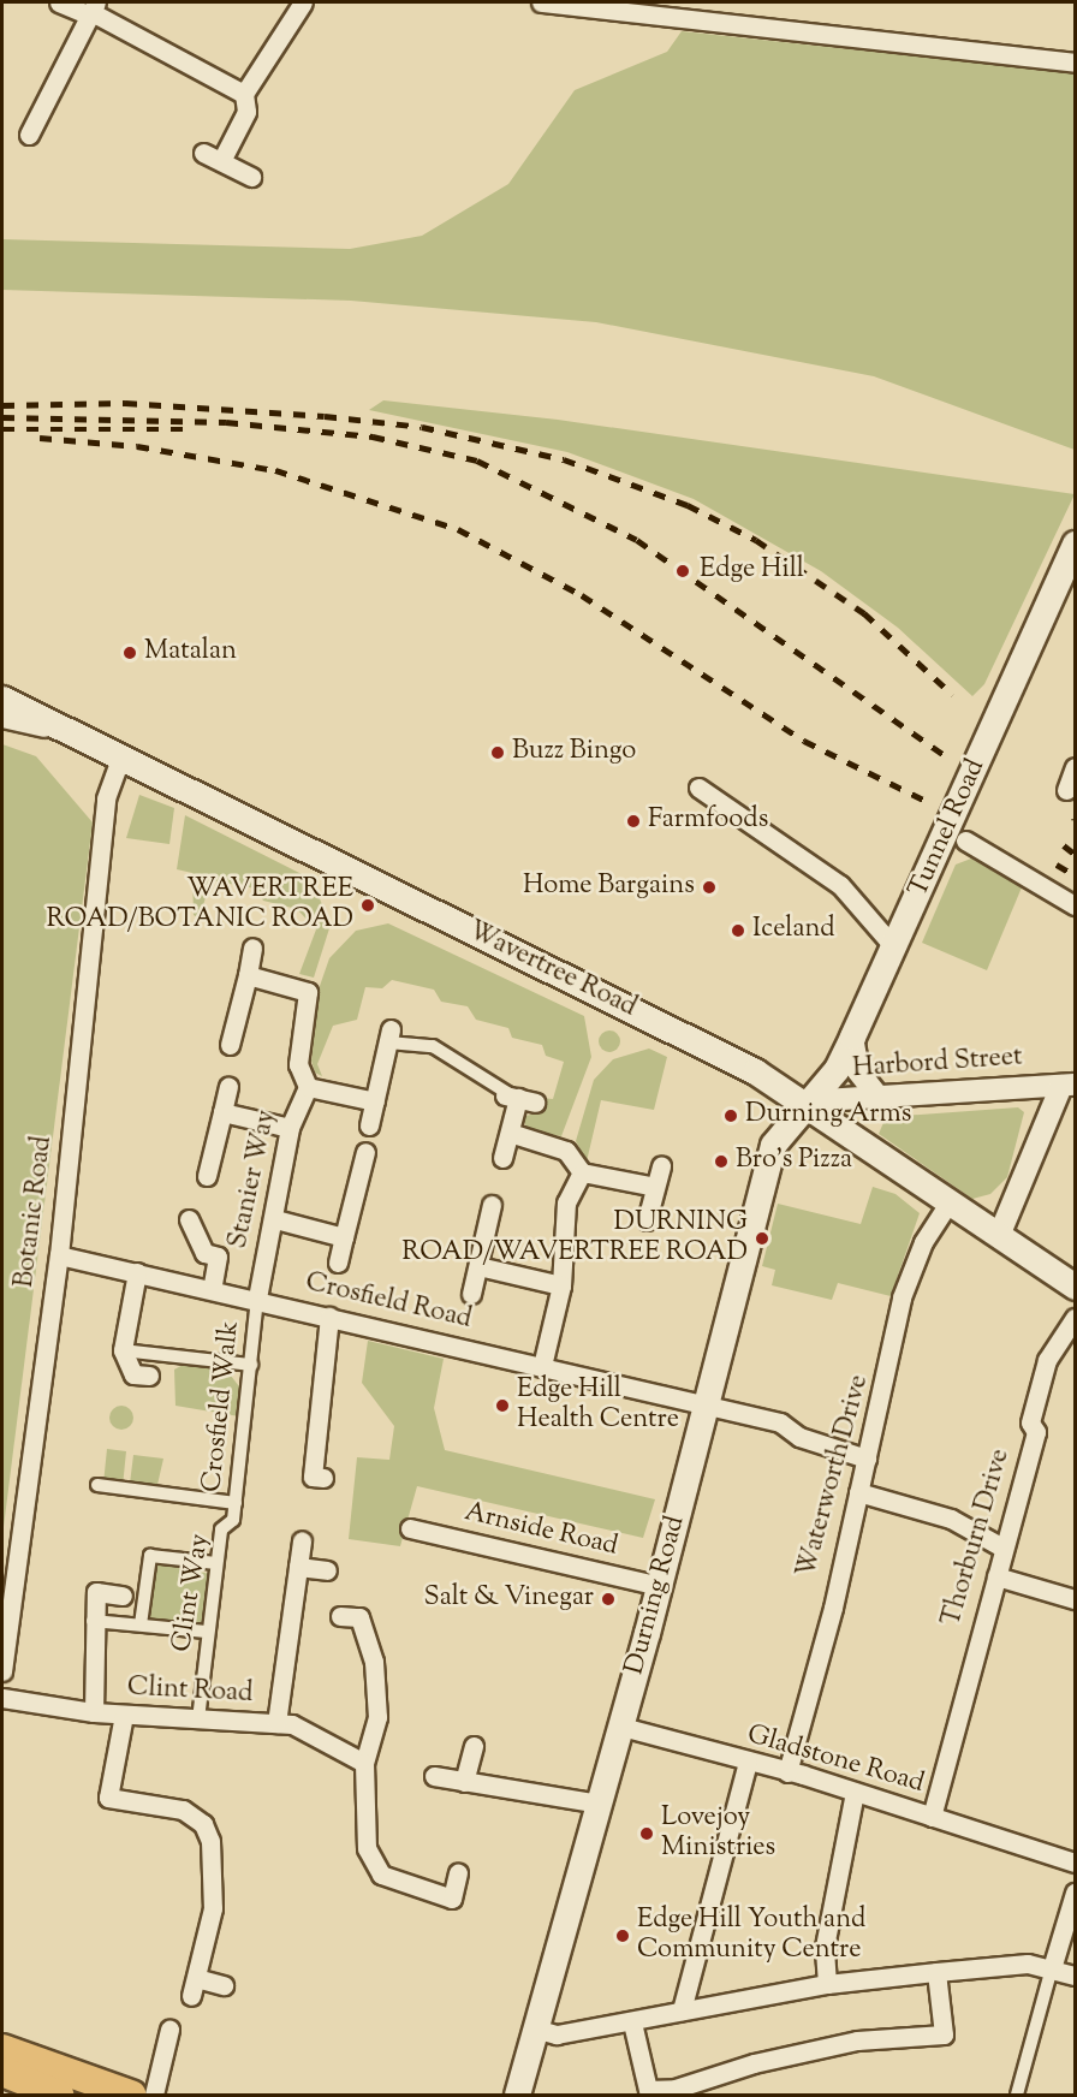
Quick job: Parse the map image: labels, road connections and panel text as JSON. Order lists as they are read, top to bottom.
{
  "streets": {
    "main road": ["Tunnel Road", "Wavertree Road", "Durning Road"],
    "street": [
      "Harbord Street",
      "Stanier Way",
      "Botanic Road",
      "Crosfield Road",
      "Crosfield Walk",
      "Waterworth Drive",
      "Arnside Road",
      "Thorburn Drive",
      "Clint Way",
      "Clint Road",
      "Gladstone Road"
    ]
  },
  "crossings": [
    ["Tunnel Road", "Wavertree Road"],
    ["Tunnel Road", "Harbord Street"],
    ["Tunnel Road", "Durning Road"],
    ["Wavertree Road", "Harbord Street"],
    ["Wavertree Road", "Botanic Road"],
    ["Wavertree Road", "Waterworth Drive"],
    ["Wavertree Road", "Durning Road"],
    ["Harbord Street", "Durning Road"],
    ["Stanier Way", "Crosfield Road"],
    ["Stanier Way", "Crosfield Walk"],
    ["Botanic Road", "Crosfield Road"],
    ["Crosfield Road", "Crosfield Walk"],
    ["Crosfield Road", "Waterworth Drive"],
    ["Crosfield Road", "Durning Road"],
    ["Crosfield Walk", "Clint Way"],
    ["Waterworth Drive", "Gladstone Road"],
    ["Arnside Road", "Durning Road"],
    ["Thorburn Drive", "Gladstone Road"],
    ["Clint Way", "Clint Road"],
    ["Durning Road", "Gladstone Road"]
  ],
  "places": [
    "Edge Hill",
    "Matalan",
    "Buzz Bingo",
    "Farmfoods",
    "Home Bargains",
    "WAVERTREE ROAD/BOTANIC ROAD",
    "Iceland",
    "Durning Arms",
    "Bro's Pizza",
    "DURNING ROAD/WAVERTREE ROAD",
    "Edge Hill Health Centre",
    "Salt & Vinegar",
    "Lovejoy Ministries",
    "Edge Hill Youth and Community Centre"
  ]
}
